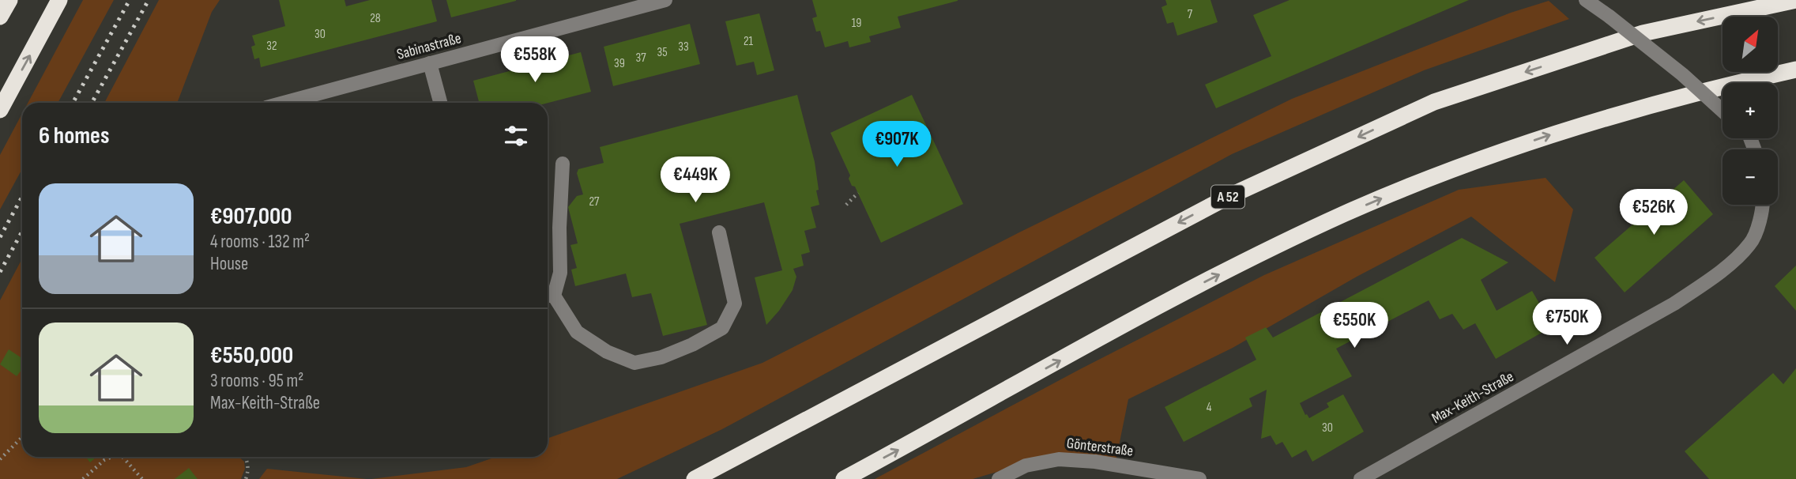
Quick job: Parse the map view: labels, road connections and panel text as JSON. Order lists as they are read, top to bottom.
{
  "streets": {
    "highway": ["A 52"],
    "street": ["Sabinastraße", "Max-Keith-Straße", "Gönterstraße"]
  },
  "house_numbers": [
    "7",
    "28",
    "19",
    "30",
    "21",
    "32",
    "33",
    "35",
    "37",
    "39",
    "27",
    "4",
    "30"
  ],
  "north": "top right",
  "page": {
    "map_buttons": ["+", "−"],
    "price": [
      "€558K",
      "€907K",
      "€449K",
      "€526K",
      "€750K",
      "€550K"
    ],
    "heading": "6 homes",
    "list": [
      {
        "name": "€907,000",
        "note": "4 rooms · 132 m² · House"
      },
      {
        "name": "€550,000",
        "note": "3 rooms · 95 m² · Max-Keith-Straße"
      }
    ]
  }
}
